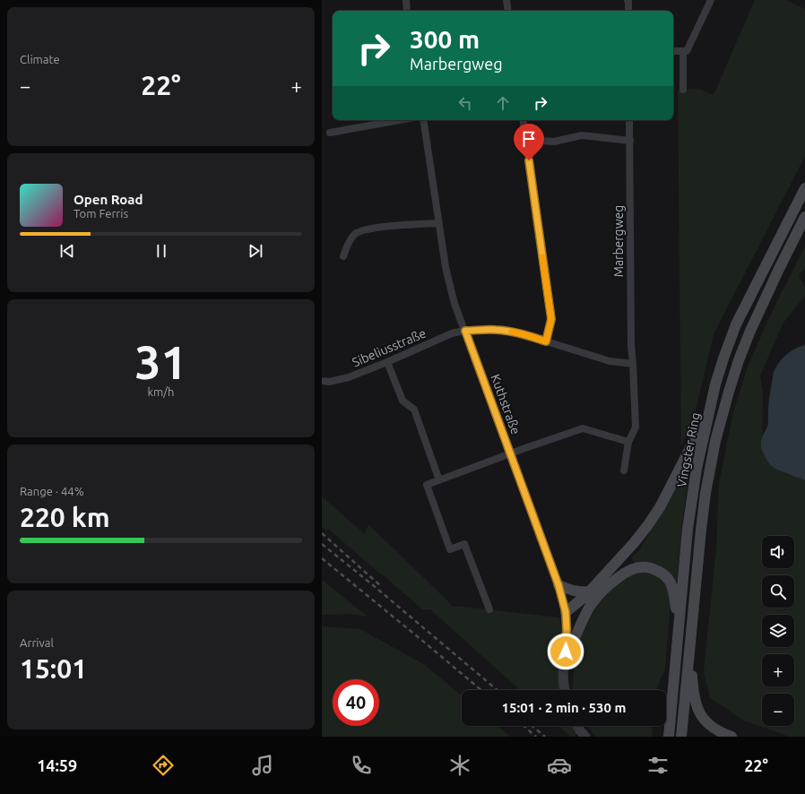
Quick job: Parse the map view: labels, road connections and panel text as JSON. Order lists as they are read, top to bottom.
{
  "streets": {
    "main road": ["Vingster Ring"],
    "street": ["Marbergweg", "Sibeliusstraße", "Kuthstraße"]
  },
  "crossings": [
    ["Sibeliusstraße", "Kuthstraße"]
  ],
  "page": {
    "tile": [
      "Climate",
      ["31", "km/h"],
      ["Range · 44%", "220 km"],
      ["Arrival", "15:01"]
    ],
    "turn": ["300 m", "Marbergweg"],
    "heat": ["−", "22°", "+"],
    "song": ["Open Road", "Tom Ferris"],
    "map_buttons": ["+", "−"],
    "limit": "40",
    "trip": "15:01 · 2 min · 530 m",
    "tabs": ["14:59", "22°"]
  }
}
